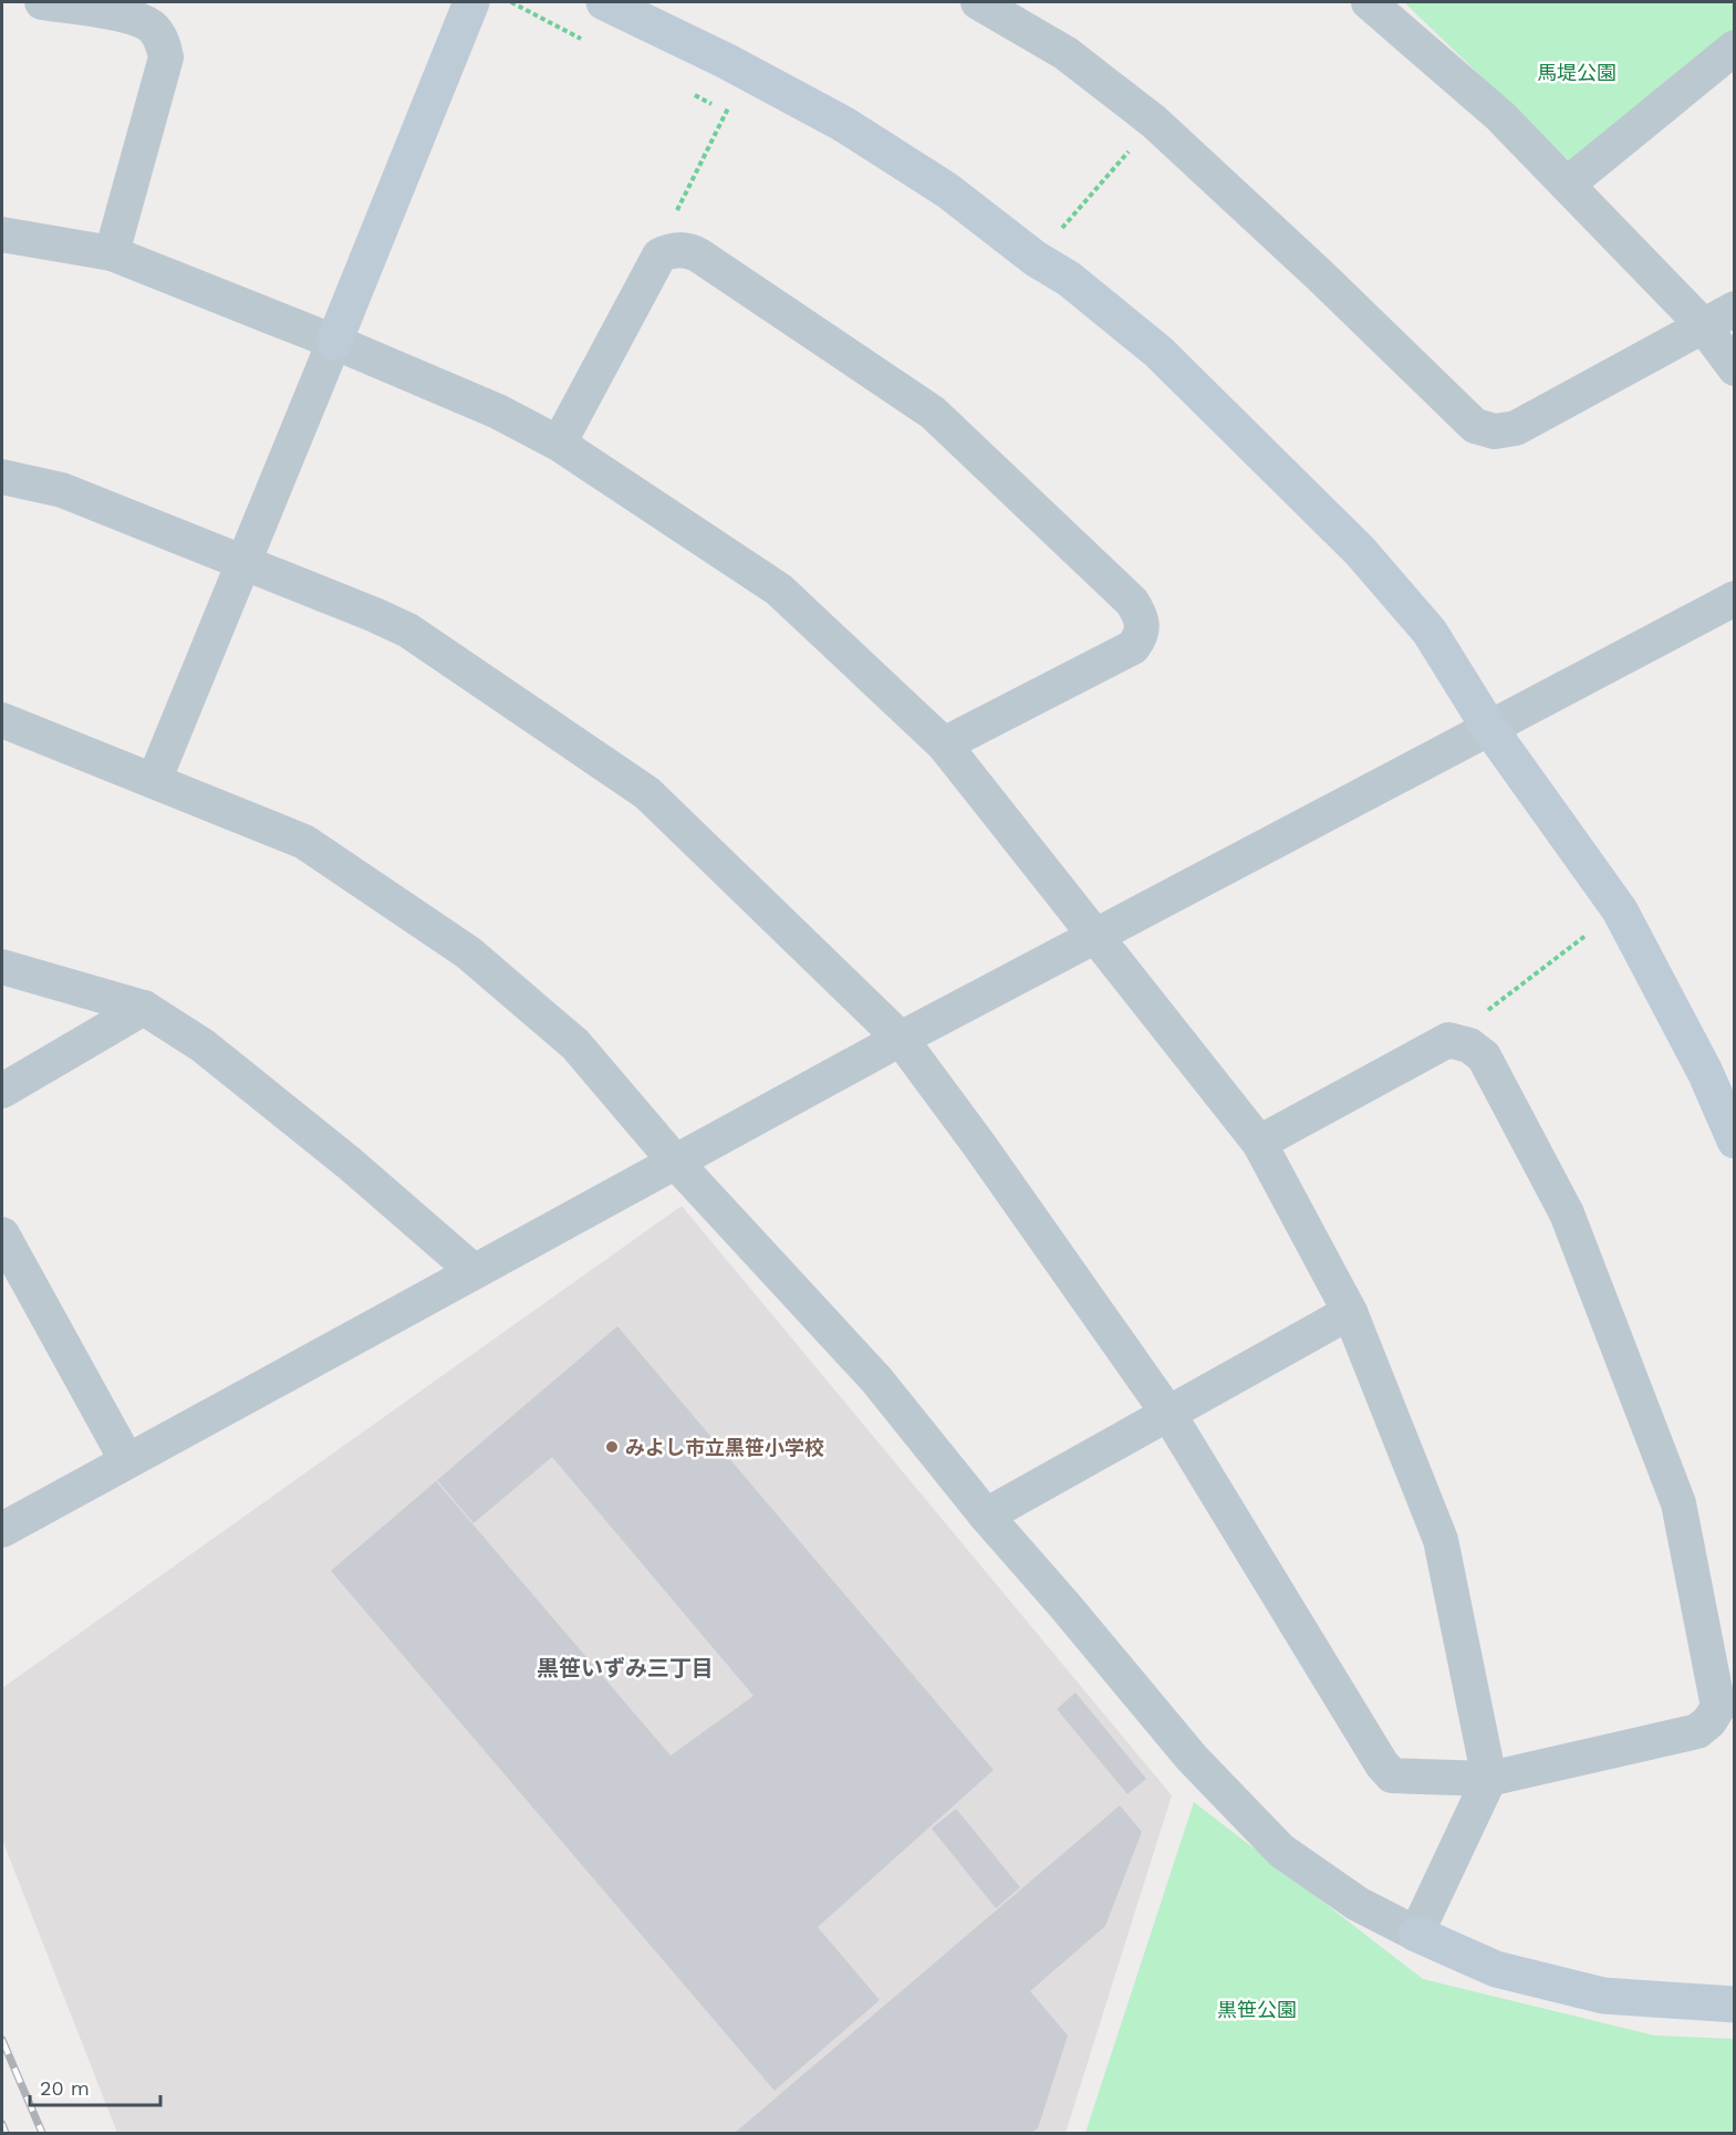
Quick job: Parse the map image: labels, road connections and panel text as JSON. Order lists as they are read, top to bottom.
{
  "districts": ["黒笹いずみ三丁目"],
  "parks": ["馬堤公園", "黒笹公園"],
  "places": ["みよし市立黒笹小学校"],
  "scale_bar": "20 m"
}
